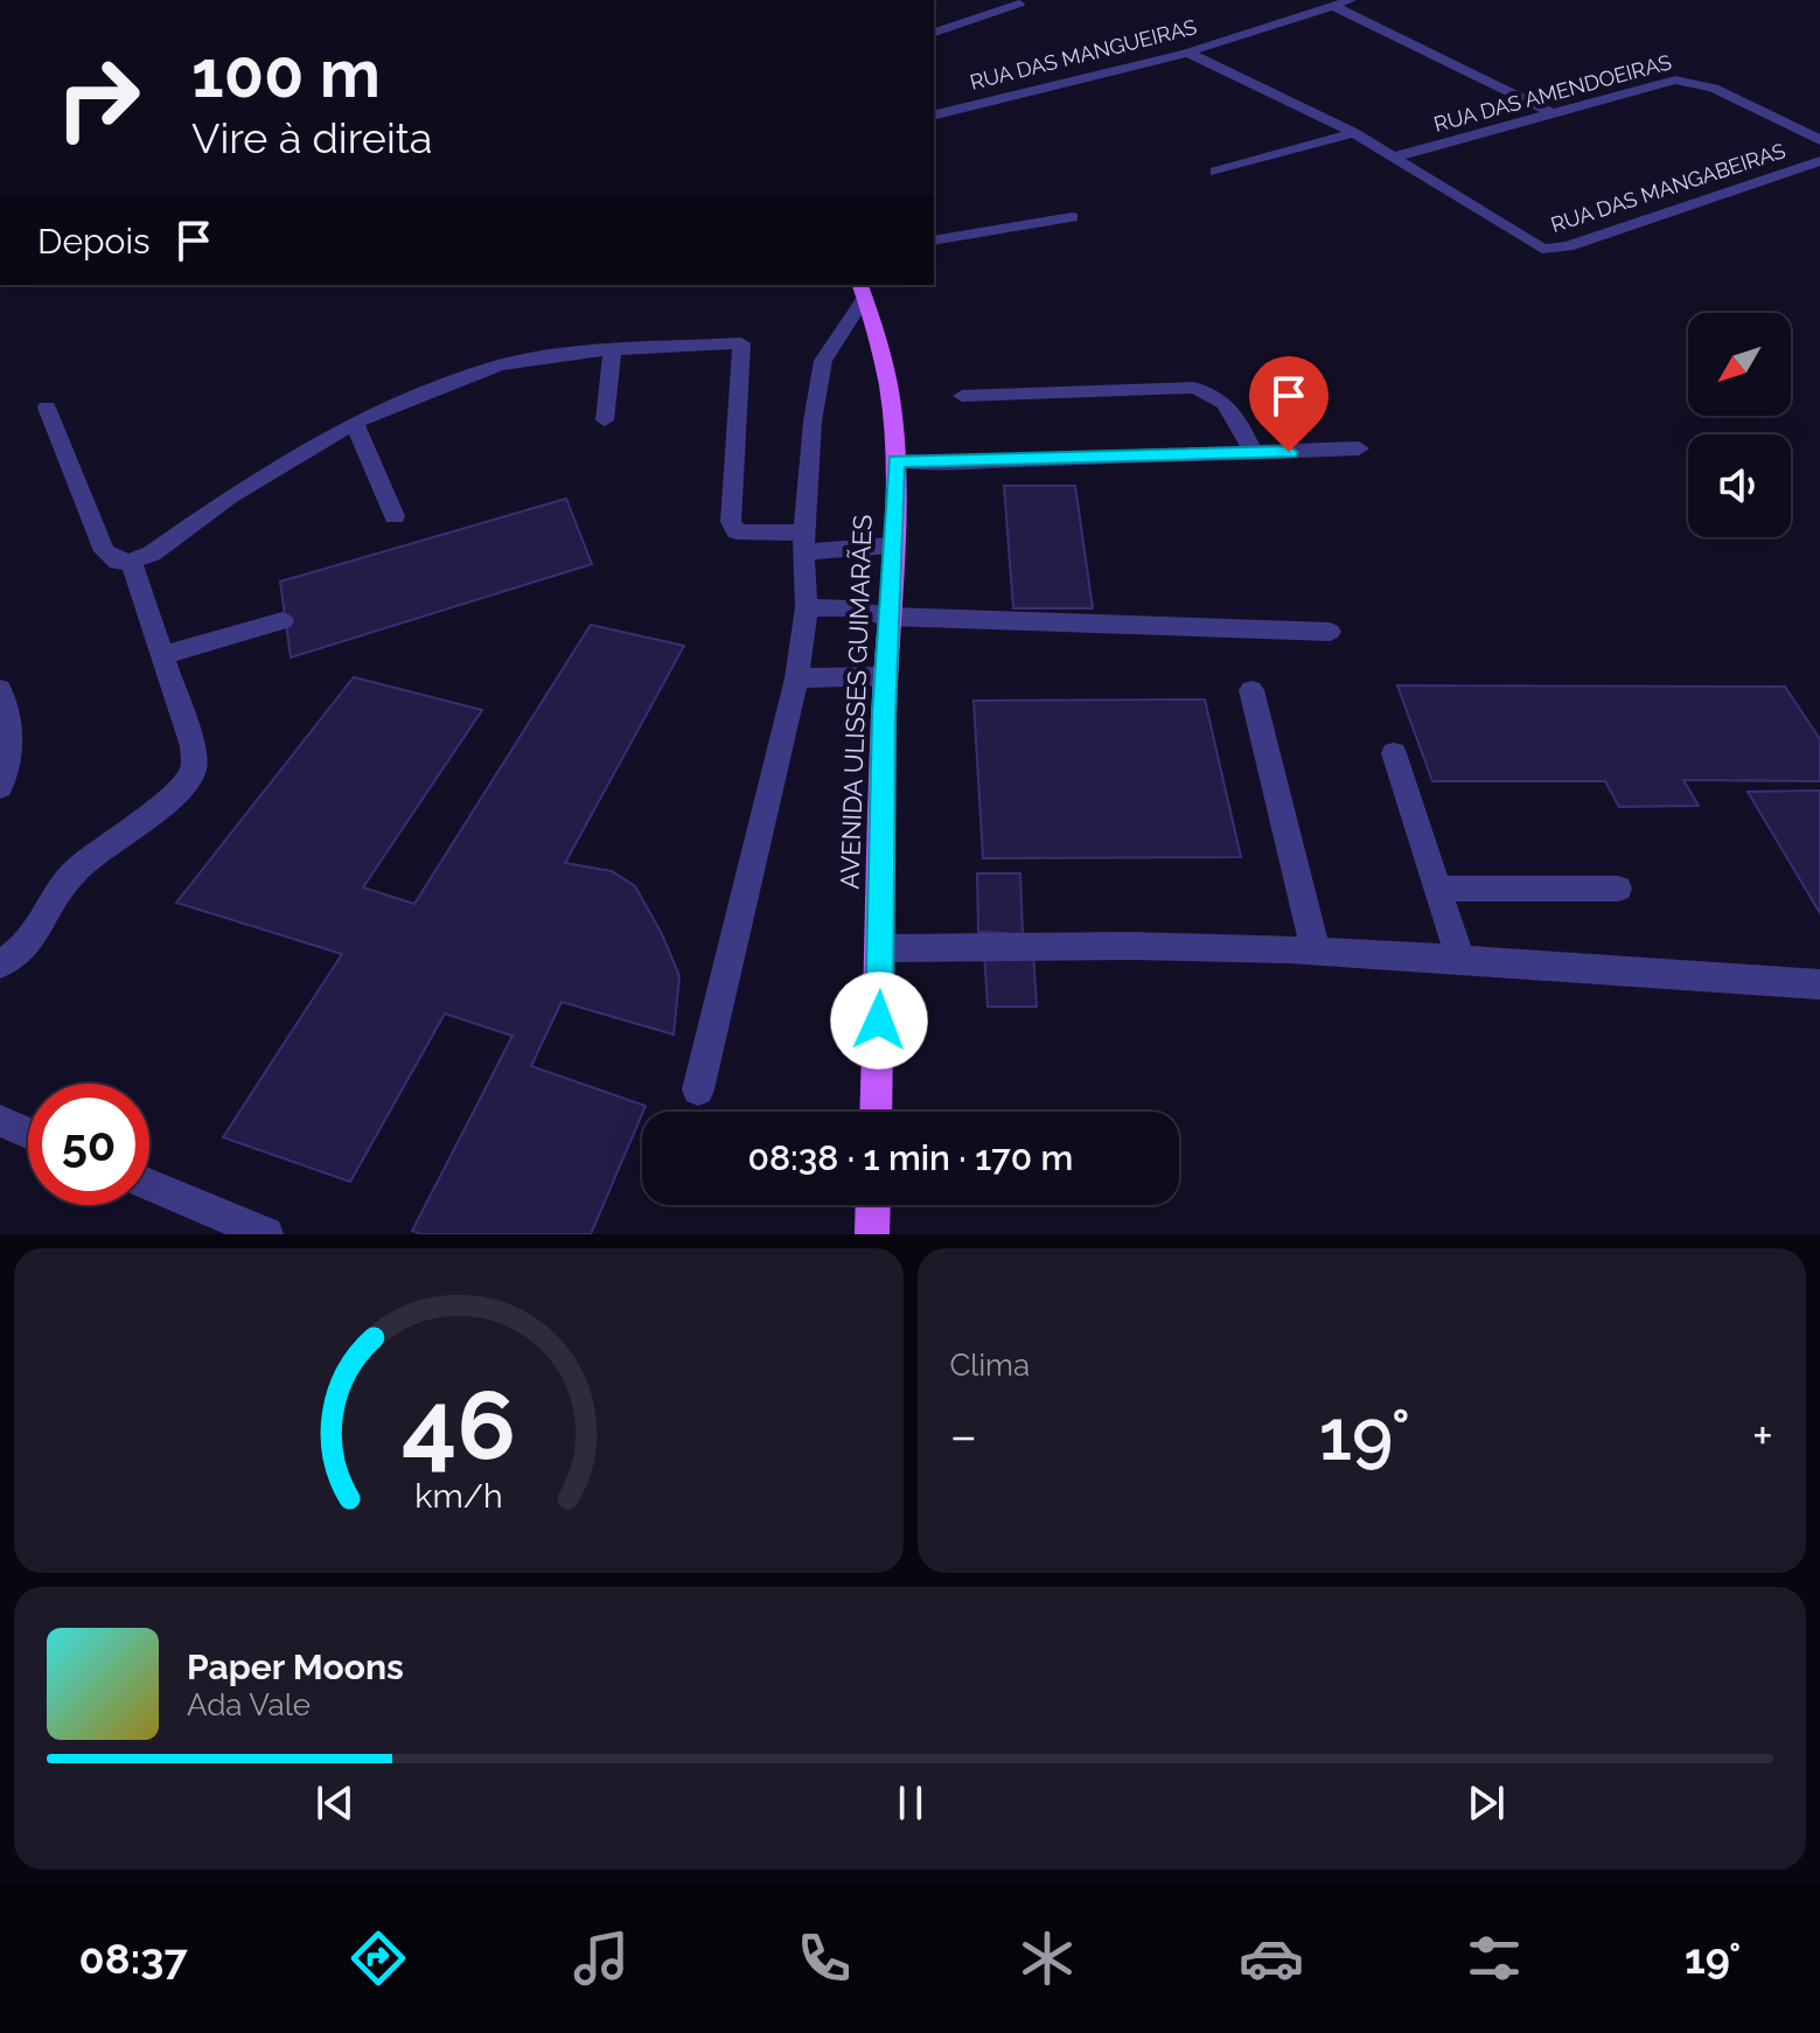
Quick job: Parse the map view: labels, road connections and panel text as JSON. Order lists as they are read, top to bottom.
{
  "streets": {
    "main road": ["AVENIDA ULISSES GUIMARÃES"],
    "street": ["RUA DAS MANGUEIRAS", "RUA DAS AMENDOEIRAS", "RUA DAS MANGABEIRAS"]
  },
  "crossings": [
    ["RUA DAS MANGUEIRAS", "RUA DAS MANGABEIRAS"],
    ["RUA DAS AMENDOEIRAS", "RUA DAS MANGABEIRAS"]
  ],
  "north": "bottom left",
  "page": {
    "turn": ["100 m", "Vire à direita"],
    "then": "Depois",
    "limit": "50",
    "trip": "08:38 · 1 min · 170 m",
    "tile": "Clima",
    "heat": ["−", "19°", "+"],
    "song": ["Paper Moons", "Ada Vale"],
    "tabs": ["08:37", "19°"],
    "gauge": ["46", "km/h"]
  }
}
